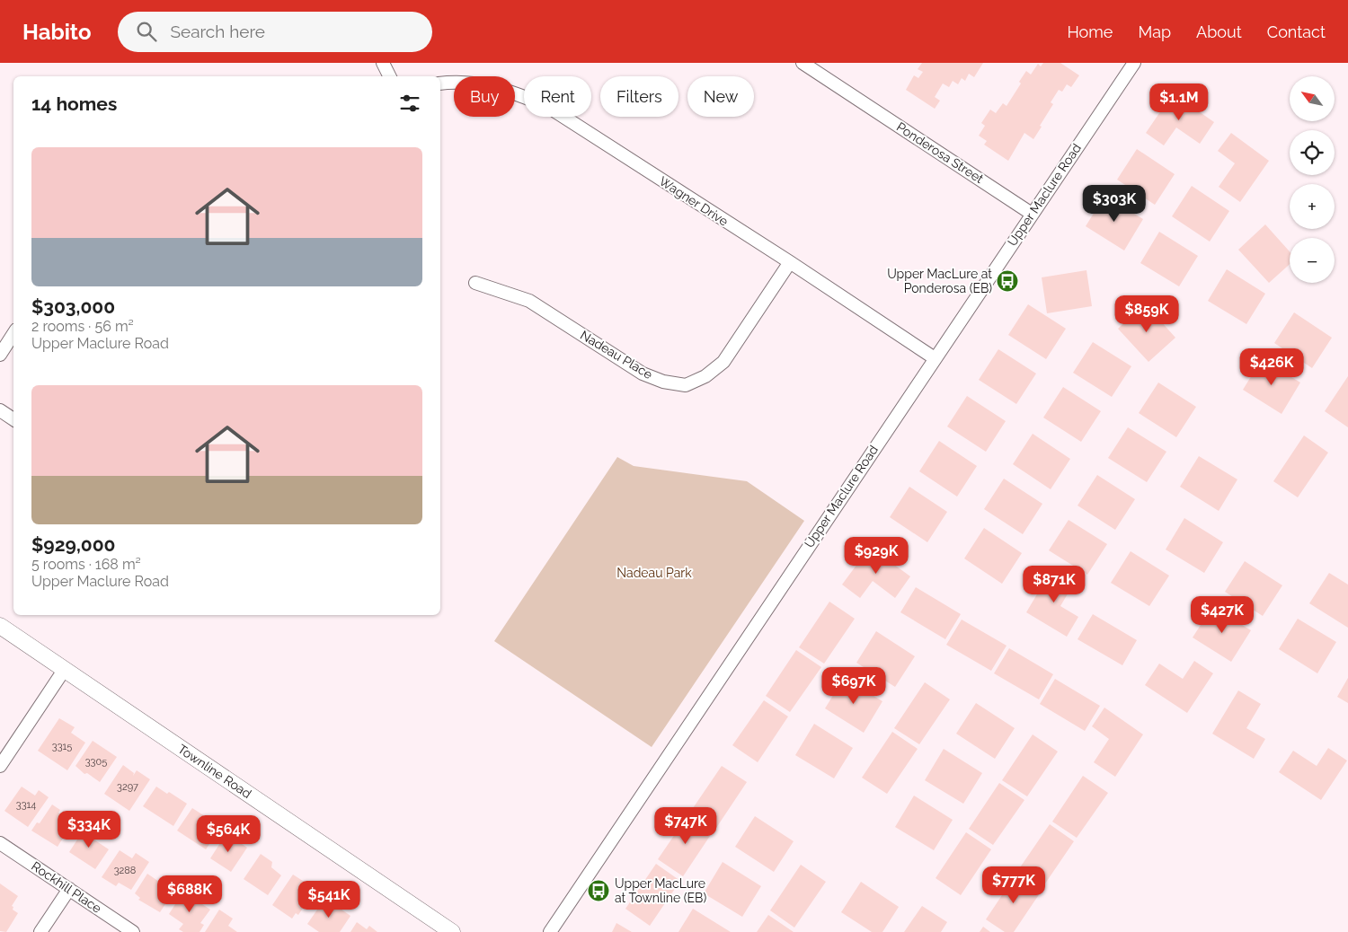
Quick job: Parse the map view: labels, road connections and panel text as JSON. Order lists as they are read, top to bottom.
{
  "streets": {
    "street": [
      "Ponderosa Street",
      "Upper Maclure Road",
      "Wagner Drive",
      "Nadeau Place",
      "Townline Road",
      "Rockhill Place"
    ]
  },
  "crossings": [
    ["Ponderosa Street", "Upper Maclure Road"],
    ["Upper Maclure Road", "Wagner Drive"],
    ["Wagner Drive", "Nadeau Place"]
  ],
  "parks": ["Nadeau Park"],
  "places": {
    "bus stop": ["Upper MacLure at Ponderosa (EB)", "Upper MacLure at Townline (EB)"]
  },
  "house_numbers": [
    "3315",
    "3305",
    "3297",
    "3314",
    "3288"
  ],
  "north": "top left",
  "page": {
    "header": "Habito",
    "search": "Search here",
    "nav": [
      "Home",
      "Map",
      "About",
      "Contact"
    ],
    "map_buttons": ["+", "−"],
    "chip": [
      "Buy",
      "Rent",
      "Filters",
      "New"
    ],
    "heading": "14 homes",
    "price": [
      "$1.1M",
      "$303K",
      "$859K",
      "$426K",
      "$929K",
      "$871K",
      "$427K",
      "$697K",
      "$747K",
      "$334K",
      "$564K",
      "$777K",
      "$688K",
      "$541K"
    ],
    "list": [
      {
        "name": "$303,000",
        "note": "2 rooms · 56 m² · Upper Maclure Road"
      },
      {
        "name": "$929,000",
        "note": "5 rooms · 168 m² · Upper Maclure Road"
      }
    ]
  }
}
